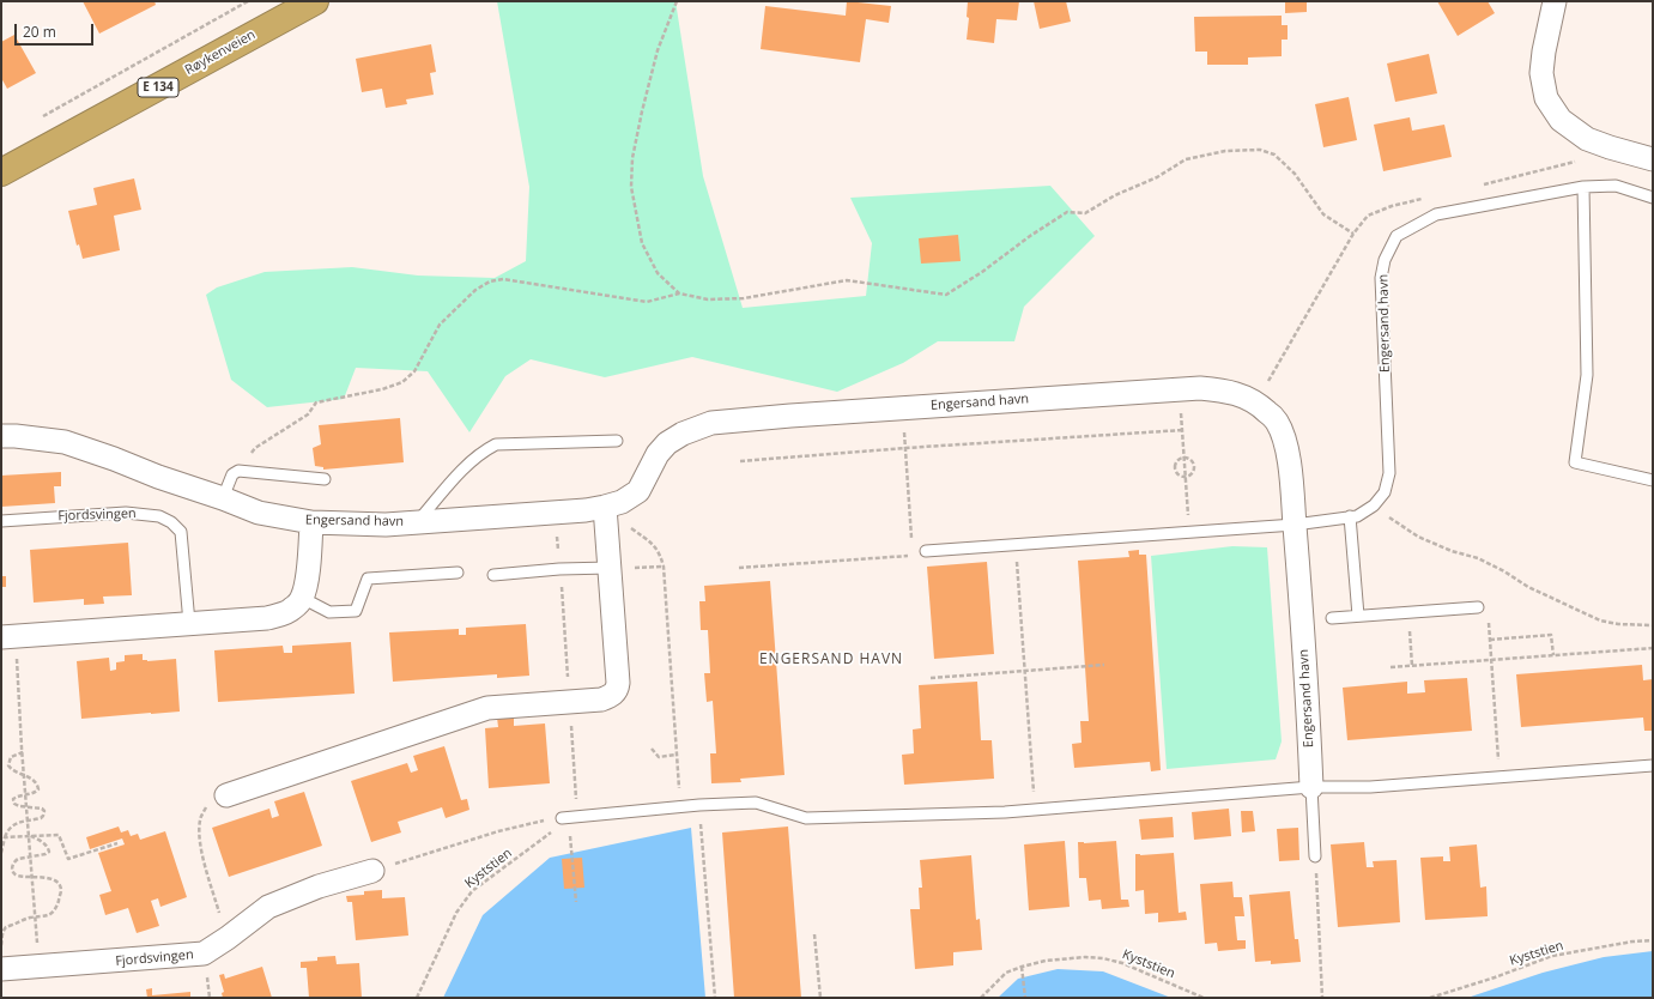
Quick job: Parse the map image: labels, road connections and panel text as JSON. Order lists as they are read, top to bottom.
{
  "streets": {
    "highway": ["Røykenveien", "E 134"],
    "street": ["Engersand havn", "Fjordsvingen"],
    "path": ["Kyststien"]
  },
  "districts": ["ENGERSAND HAVN"],
  "scale_bar": "20 m"
}
